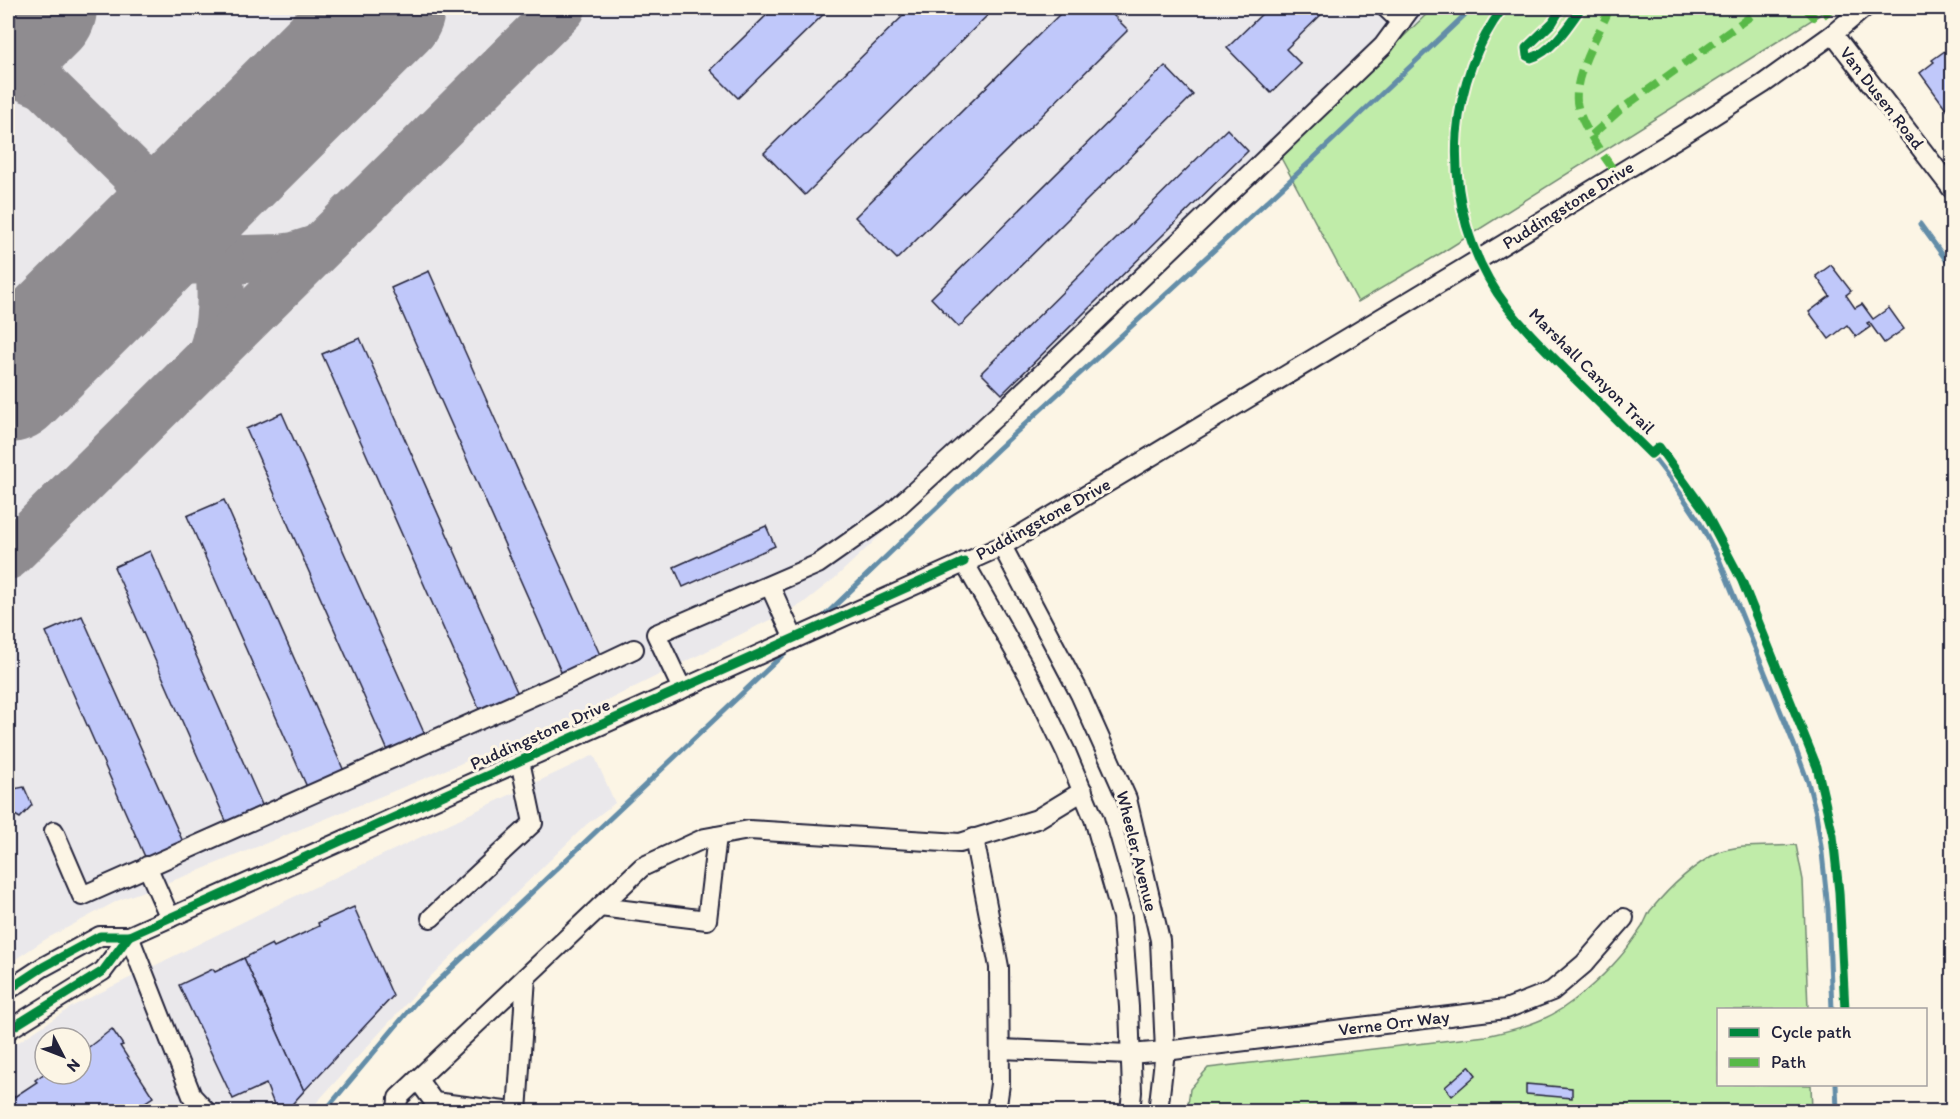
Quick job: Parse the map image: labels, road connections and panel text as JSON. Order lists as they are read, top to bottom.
{
  "streets": {
    "street": [
      "Van Dusen Road",
      "Puddingstone Drive",
      "Wheeler Avenue",
      "Verne Orr Way"
    ],
    "cycle path": ["Marshall Canyon Trail"]
  },
  "crossings": [
    ["Van Dusen Road", "Puddingstone Drive"],
    ["Puddingstone Drive", "Wheeler Avenue"],
    ["Wheeler Avenue", "Verne Orr Way"]
  ],
  "legend": ["Cycle path", "Path"],
  "north": "bottom right"
}
